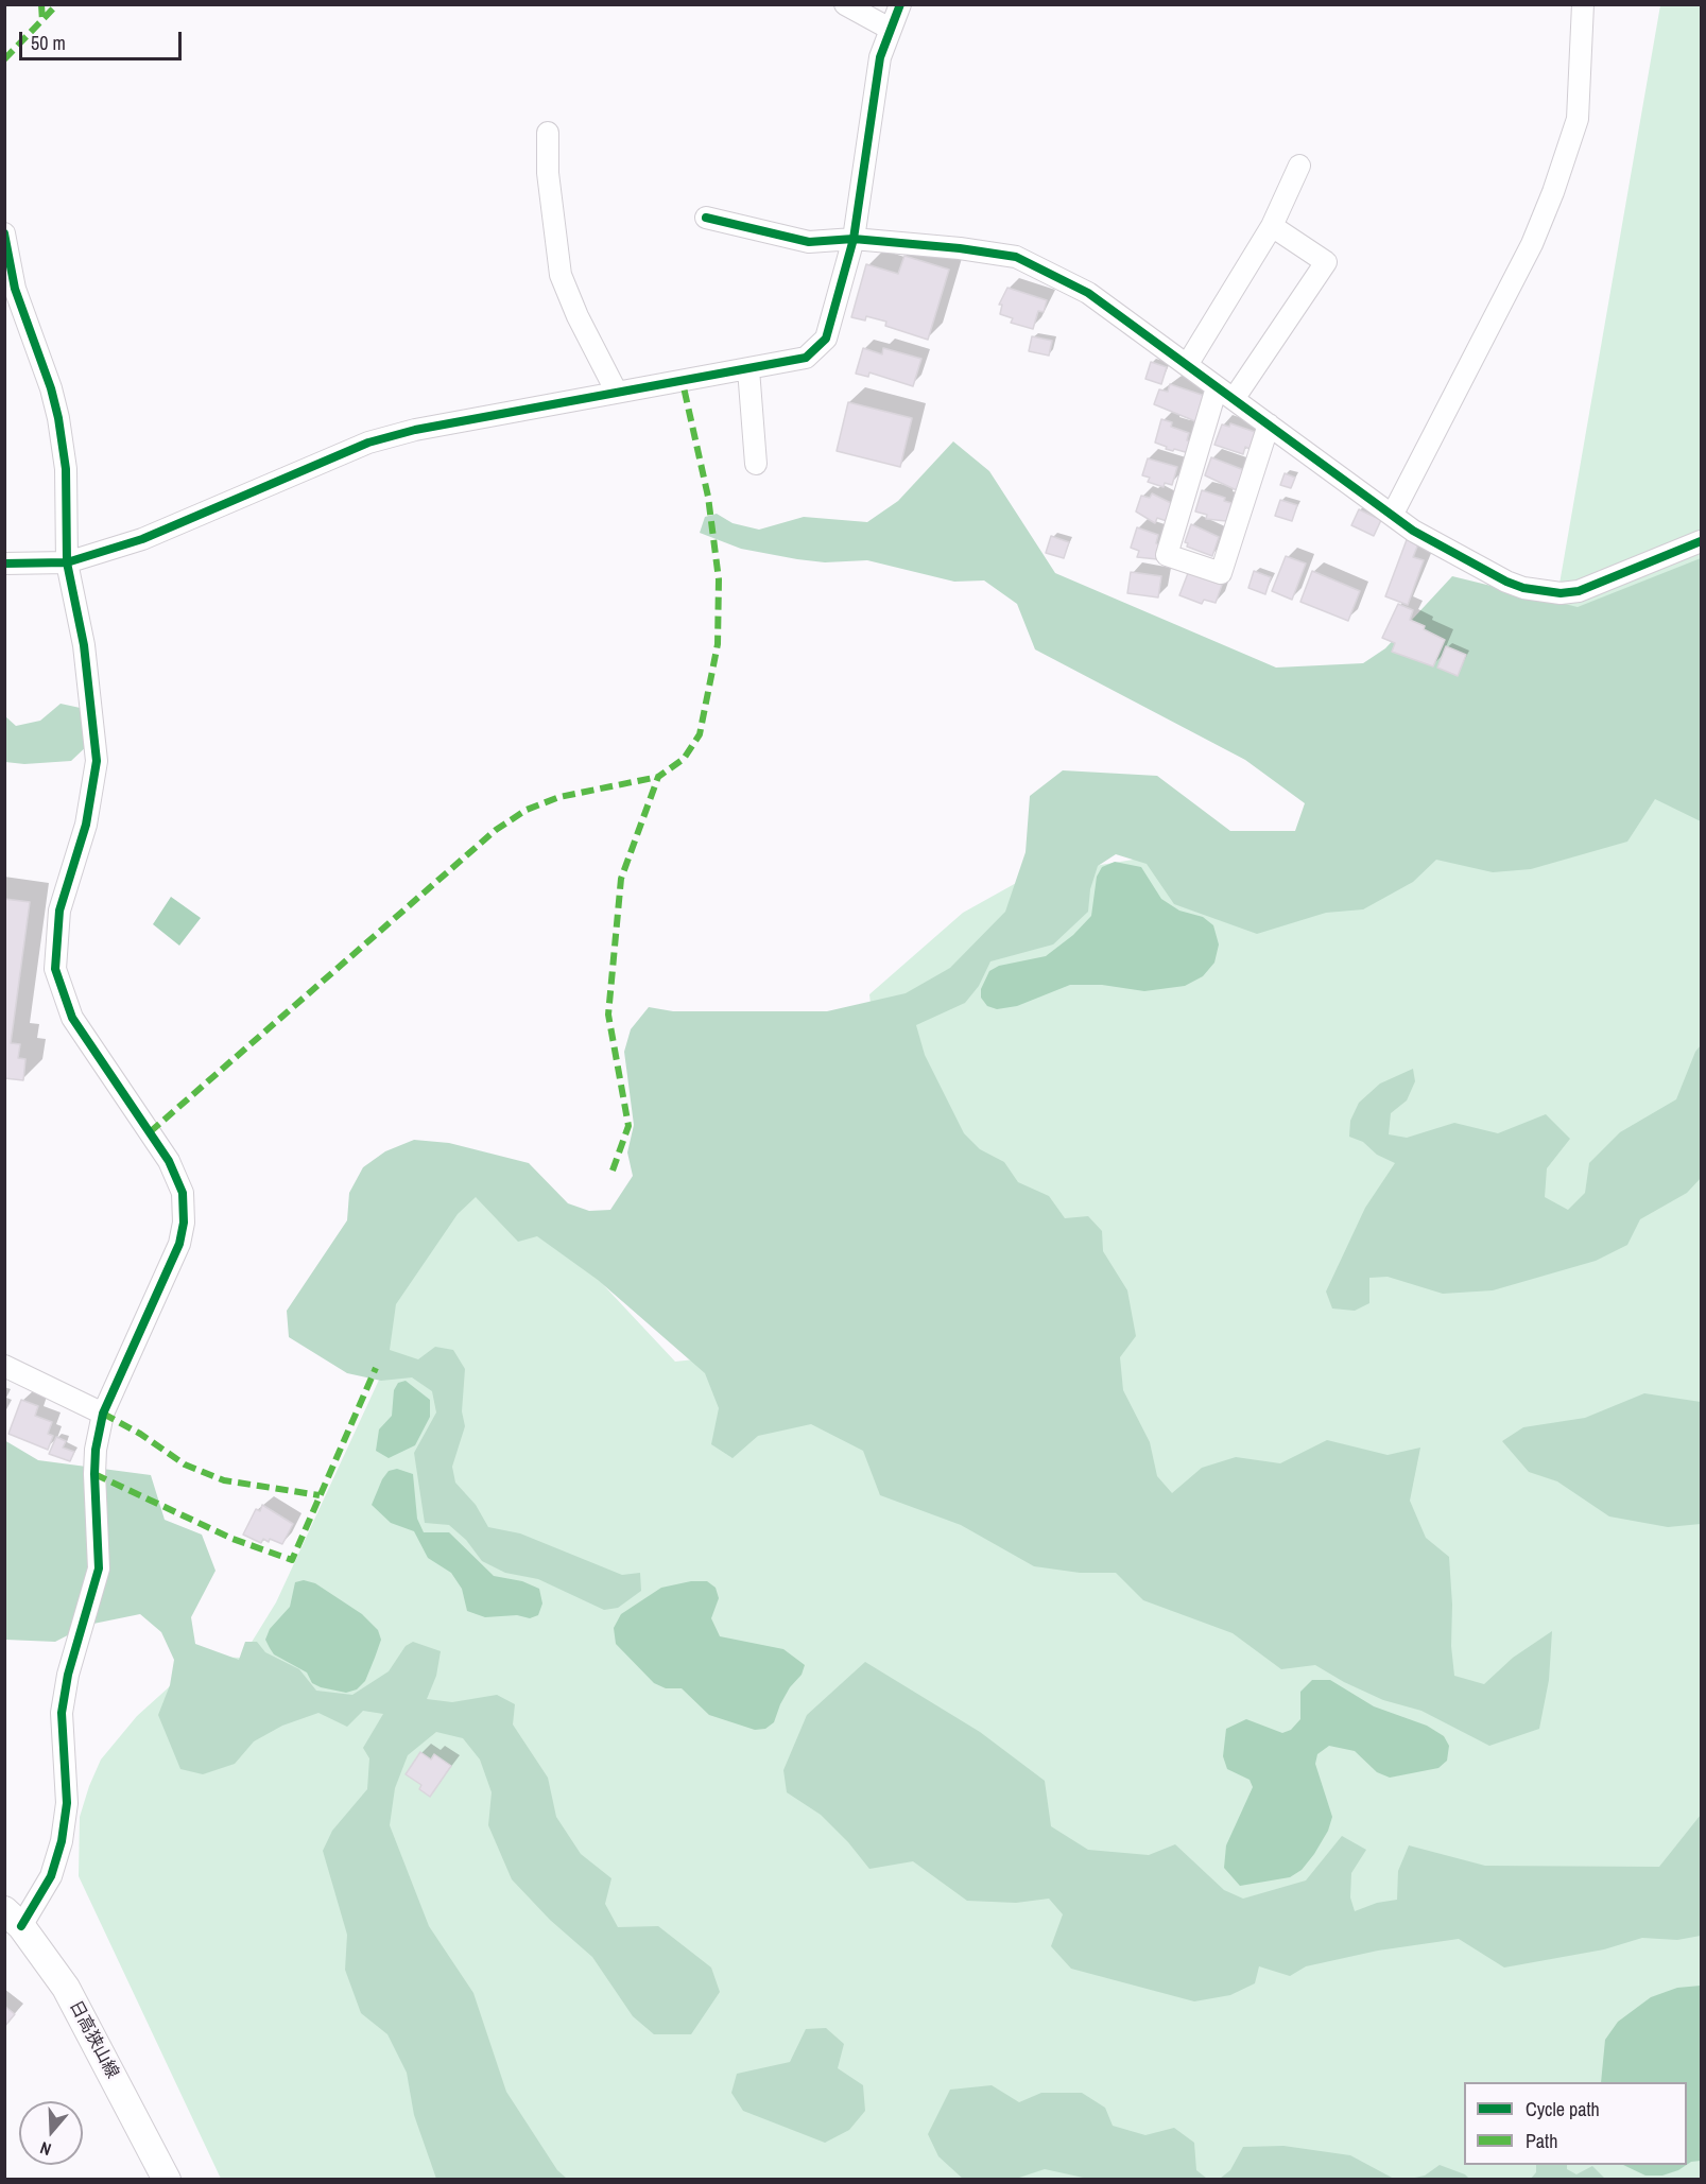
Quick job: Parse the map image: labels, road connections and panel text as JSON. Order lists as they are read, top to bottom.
{
  "streets": {
    "main road": ["日高狭山線"]
  },
  "legend": ["Cycle path", "Path"],
  "scale_bar": "50 m",
  "north": "bottom"
}
